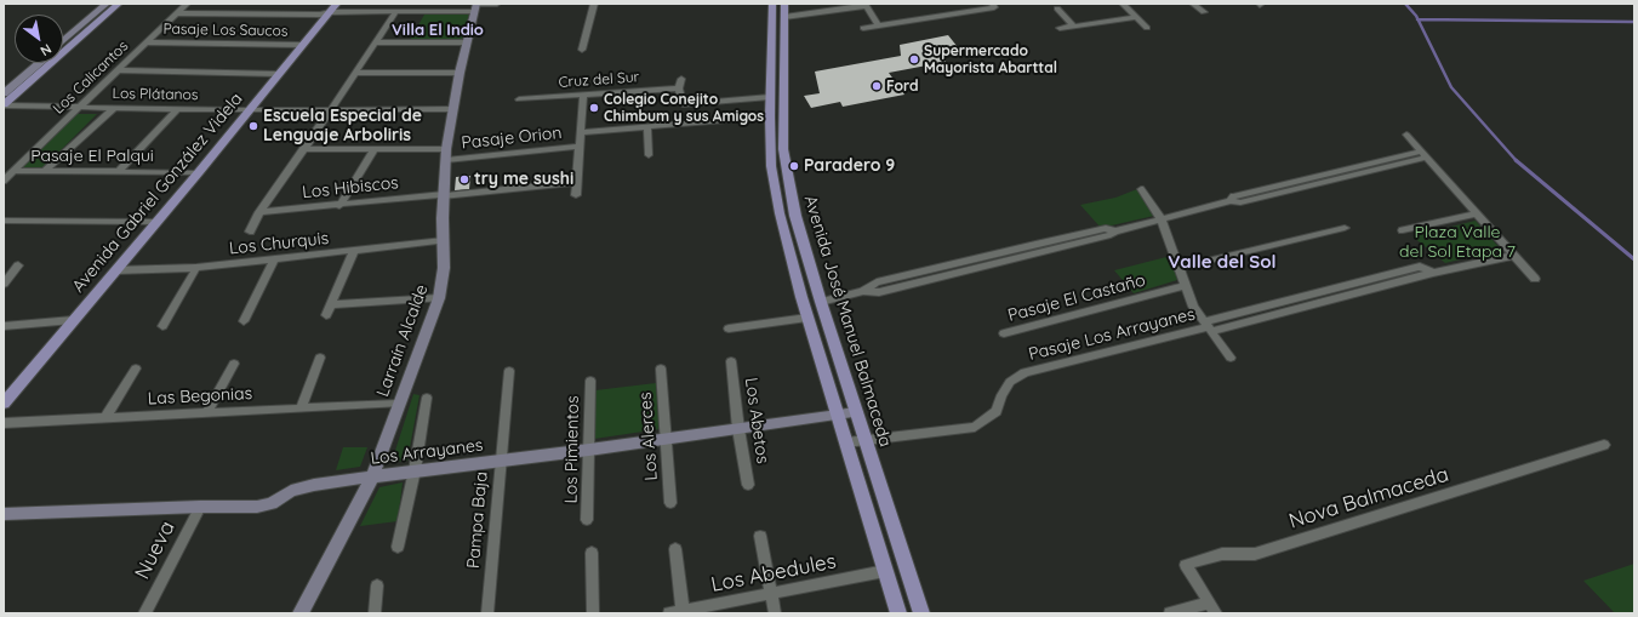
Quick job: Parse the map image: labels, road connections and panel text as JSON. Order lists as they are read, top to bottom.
{
  "streets": {
    "main road": ["Avenida Gabriel González Videla", "Avenida José Manuel Balmaceda"],
    "street": [
      "Pasaje Los Saucos",
      "Los Calicantos",
      "Cruz del Sur",
      "Los Plátanos",
      "Pasaje Orion",
      "Pasaje El Palqui",
      "Los Hibiscos",
      "Los Churquis",
      "Pasaje El Castaño",
      "Pasaje Los Arrayanes",
      "Larraín Alcalde",
      "Las Begonias",
      "Los Abetos",
      "Los Alerces",
      "Los Pimientos",
      "Los Arrayanes",
      "Nova Balmaceda",
      "Pampa Baja",
      "Nueva",
      "Los Abedules"
    ]
  },
  "crossings": [
    ["Pasaje Los Saucos", "Los Calicantos"],
    ["Pasaje Los Saucos", "Avenida Gabriel González Videla"],
    ["Los Calicantos", "Los Plátanos"],
    ["Los Calicantos", "Pasaje El Palqui"],
    ["Los Plátanos", "Avenida Gabriel González Videla"],
    ["Los Plátanos", "Larraín Alcalde"],
    ["Pasaje Orion", "Larraín Alcalde"],
    ["Pasaje El Palqui", "Avenida Gabriel González Videla"],
    ["Los Hibiscos", "Larraín Alcalde"],
    ["Avenida Gabriel González Videla", "Los Churquis"],
    ["Los Churquis", "Larraín Alcalde"],
    ["Avenida José Manuel Balmaceda", "Pasaje Los Arrayanes"],
    ["Avenida José Manuel Balmaceda", "Los Arrayanes"],
    ["Avenida José Manuel Balmaceda", "Los Abedules"],
    ["Larraín Alcalde", "Las Begonias"],
    ["Larraín Alcalde", "Los Arrayanes"],
    ["Los Abetos", "Los Arrayanes"],
    ["Los Alerces", "Los Arrayanes"],
    ["Los Pimientos", "Los Arrayanes"],
    ["Los Arrayanes", "Pampa Baja"],
    ["Los Arrayanes", "Nueva"]
  ],
  "districts": ["Villa El Indio", "Valle del Sol"],
  "parks": ["Plaza Valle del Sol Etapa 7"],
  "places": [
    "Supermercado Mayorista Abarttal",
    "Ford",
    "Colegio Conejito Chimbum y sus Amigos",
    "Escuela Especial de Lenguaje Arboliris",
    "Paradero 9",
    "try me sushi"
  ],
  "north": "bottom right"
}
